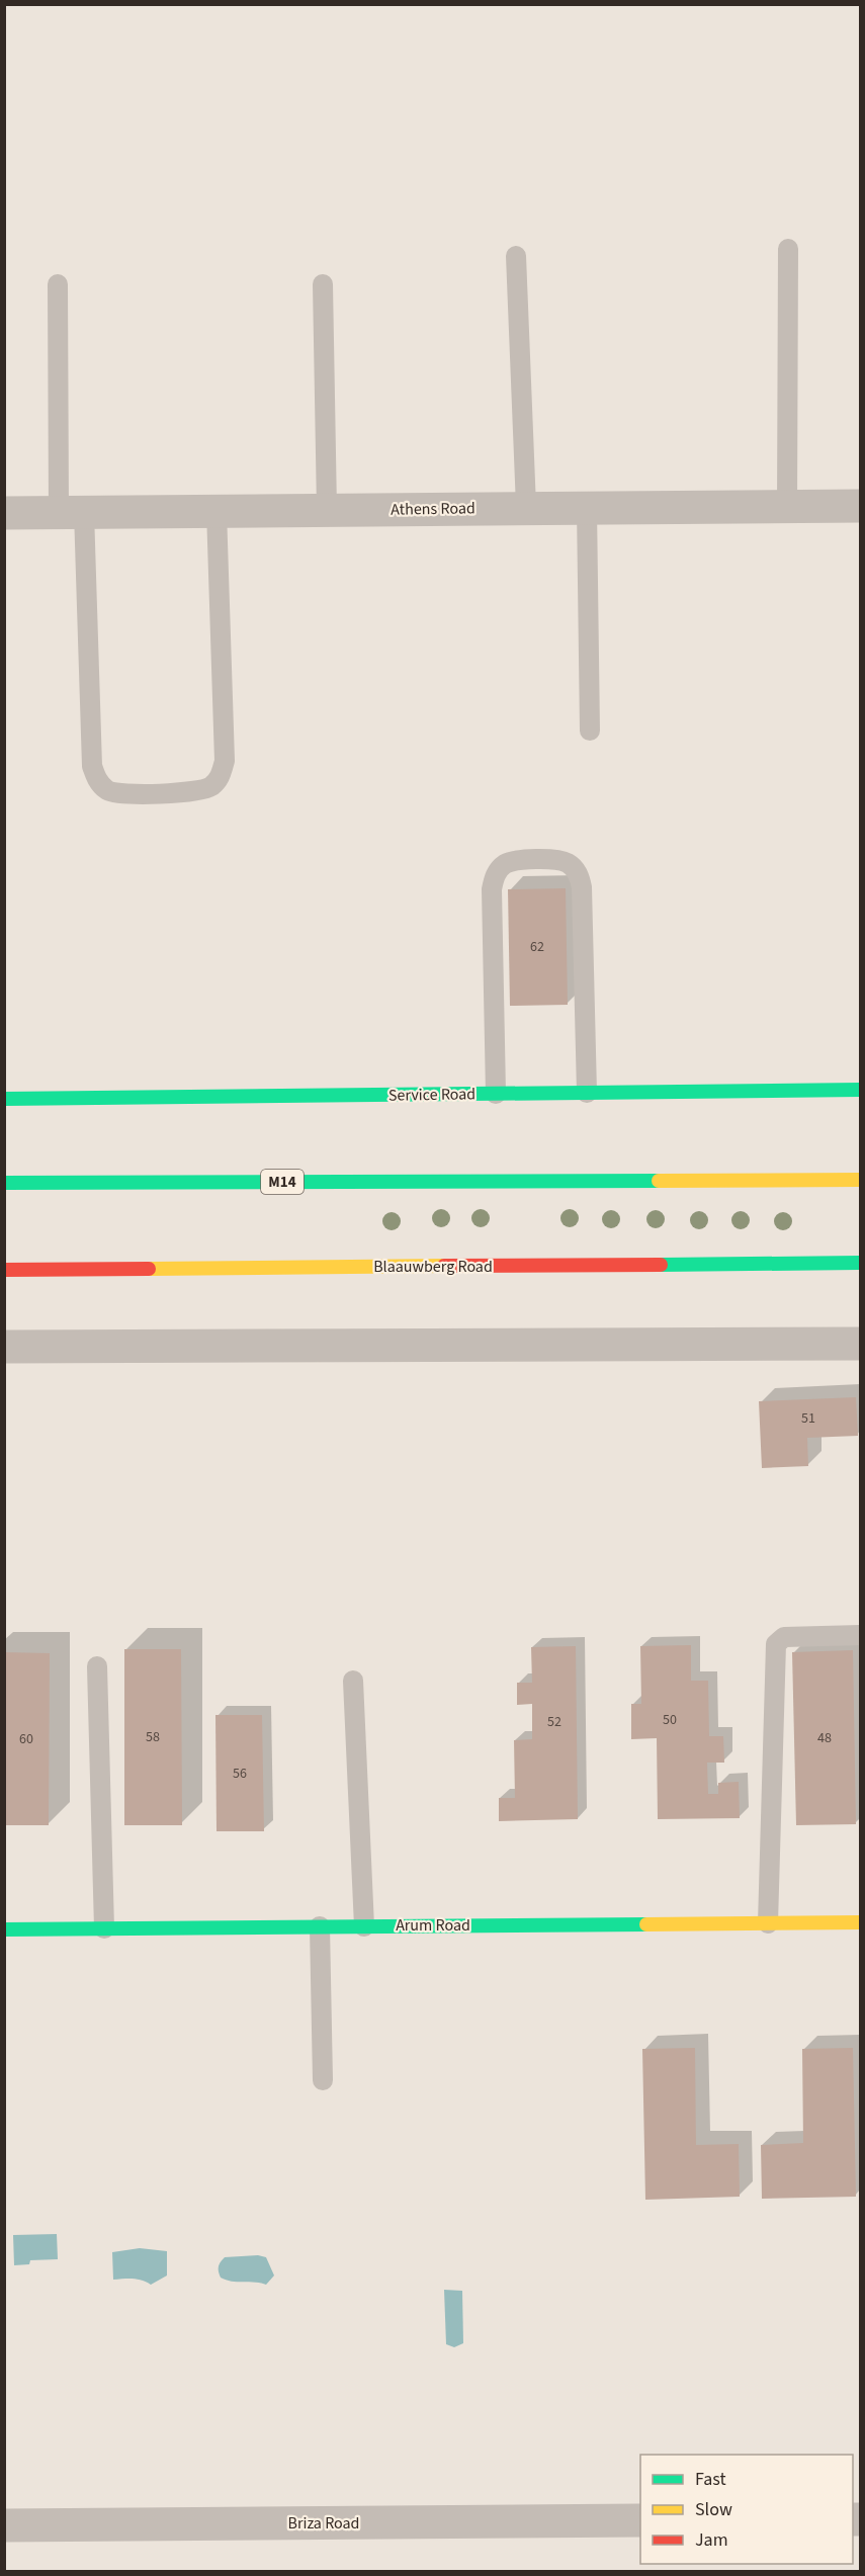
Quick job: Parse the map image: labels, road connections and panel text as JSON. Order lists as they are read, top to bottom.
{
  "streets": {
    "street": [
      "Athens Road",
      "Service Road",
      "M14",
      "Blaauwberg Road",
      "Arum Road",
      "Briza Road"
    ]
  },
  "house_numbers": [
    "62",
    "51",
    "50",
    "52",
    "58",
    "48",
    "60",
    "56"
  ],
  "legend": ["Fast", "Slow", "Jam"]
}
